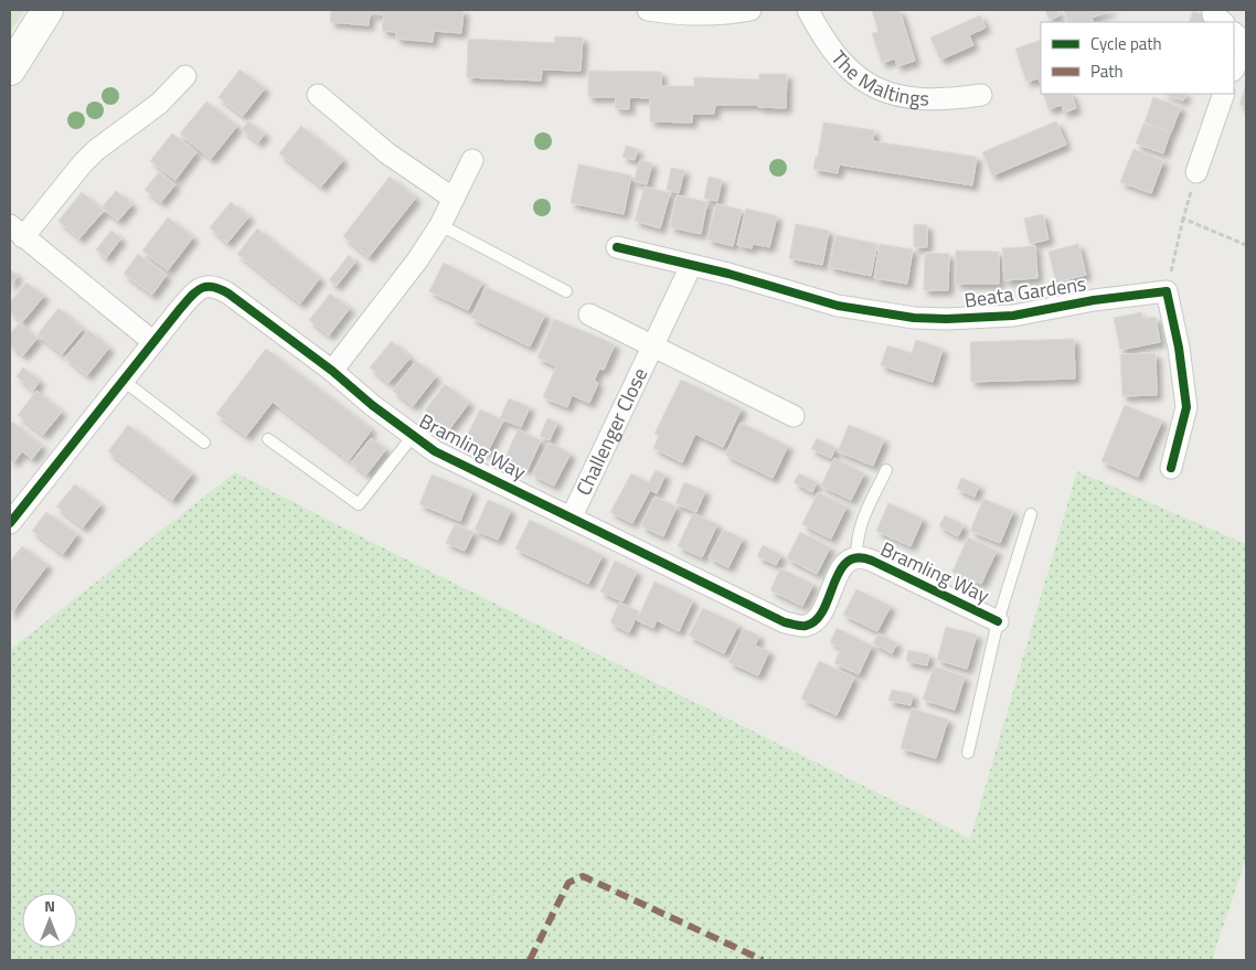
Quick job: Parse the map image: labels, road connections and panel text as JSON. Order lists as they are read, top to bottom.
{
  "streets": {
    "street": [
      "The Maltings",
      "Beata Gardens",
      "Challenger Close",
      "Bramling Way"
    ]
  },
  "crossings": [
    ["Challenger Close", "Bramling Way"]
  ],
  "legend": ["Cycle path", "Path"],
  "north": "top"
}
